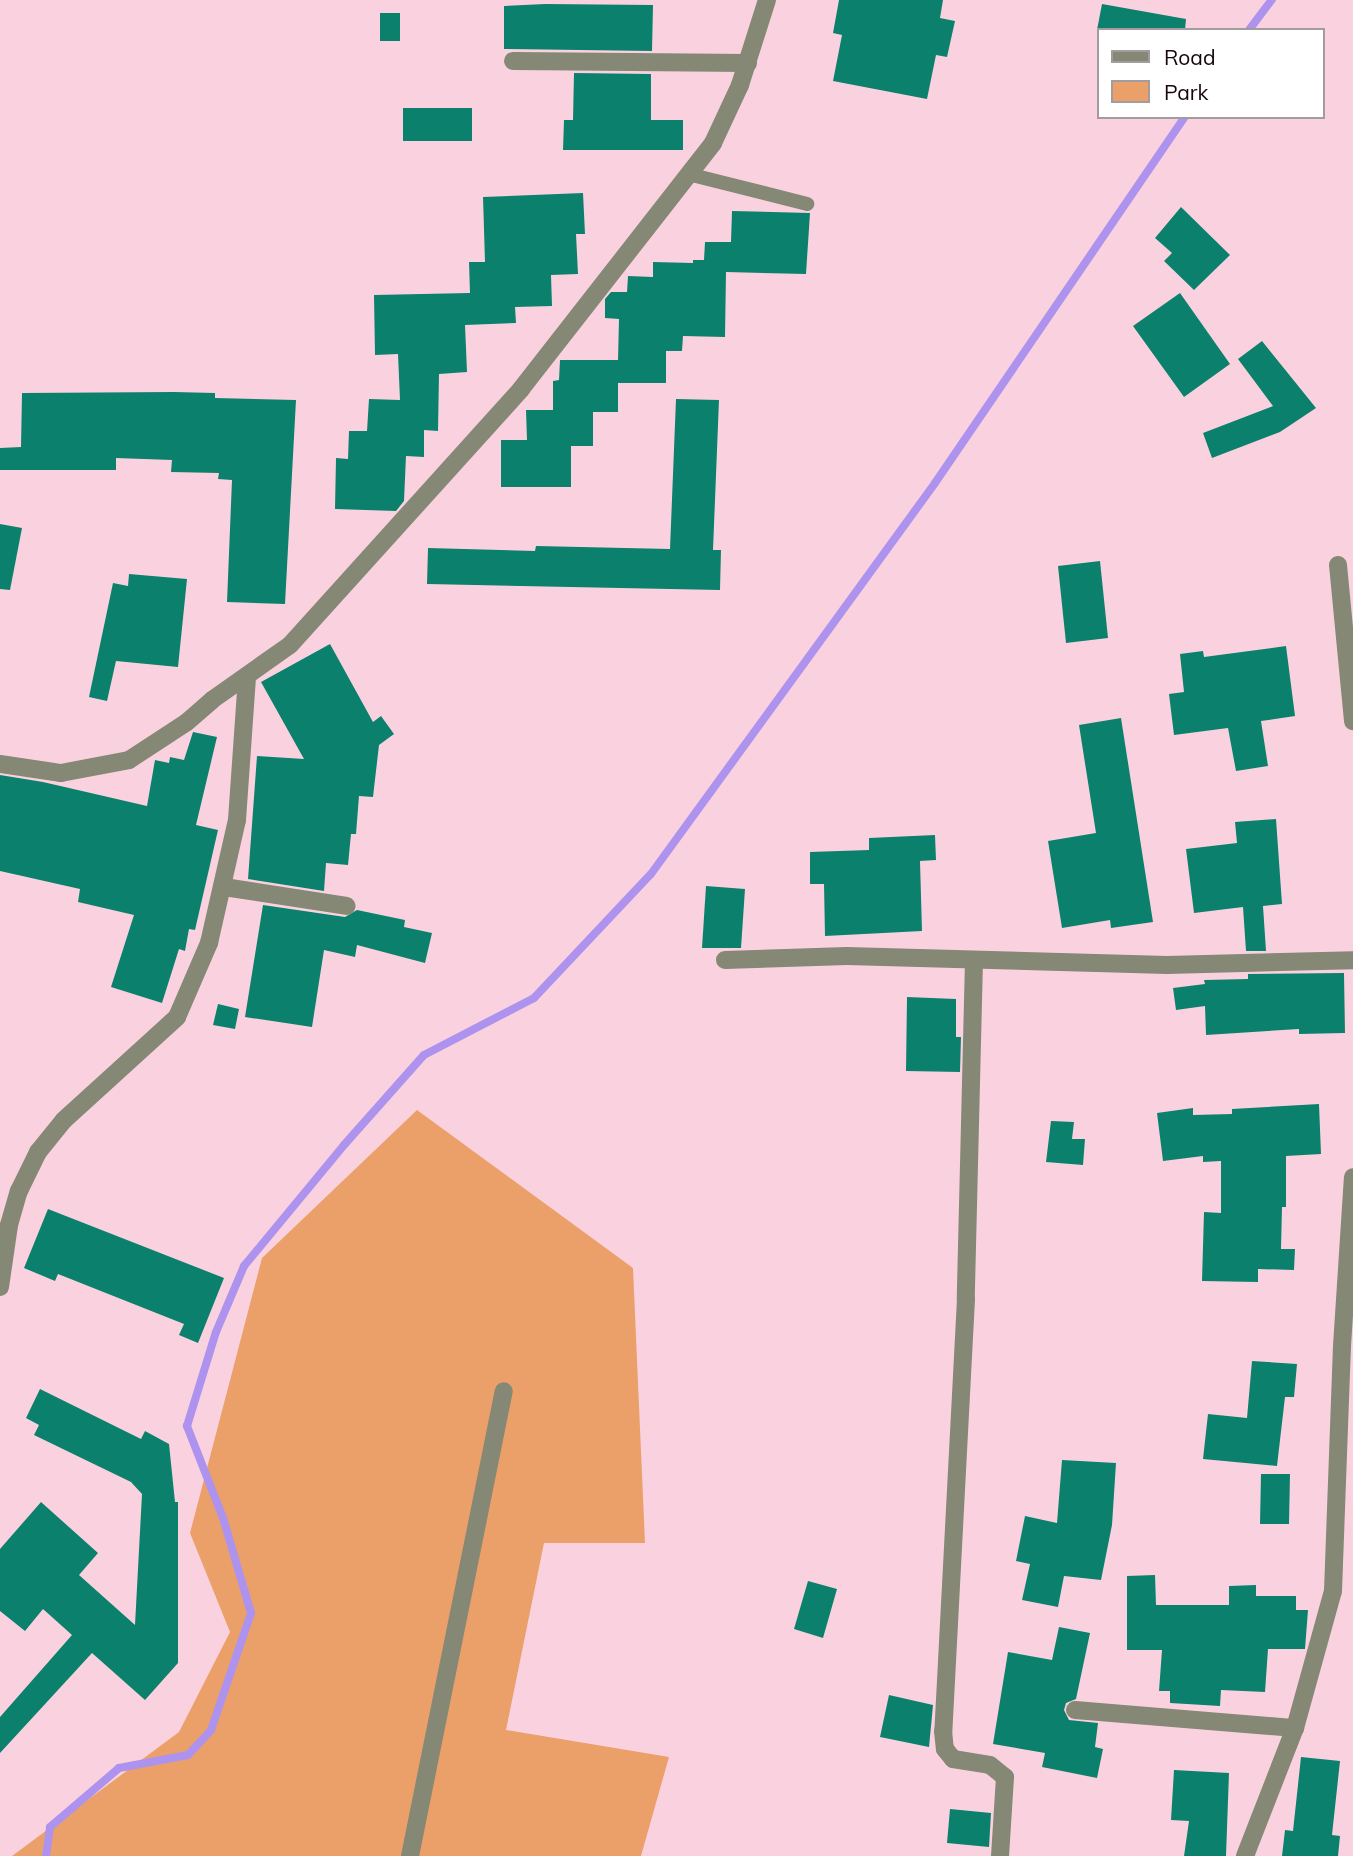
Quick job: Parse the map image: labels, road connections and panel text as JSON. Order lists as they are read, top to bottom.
{
  "legend": ["Road", "Park"]
}
